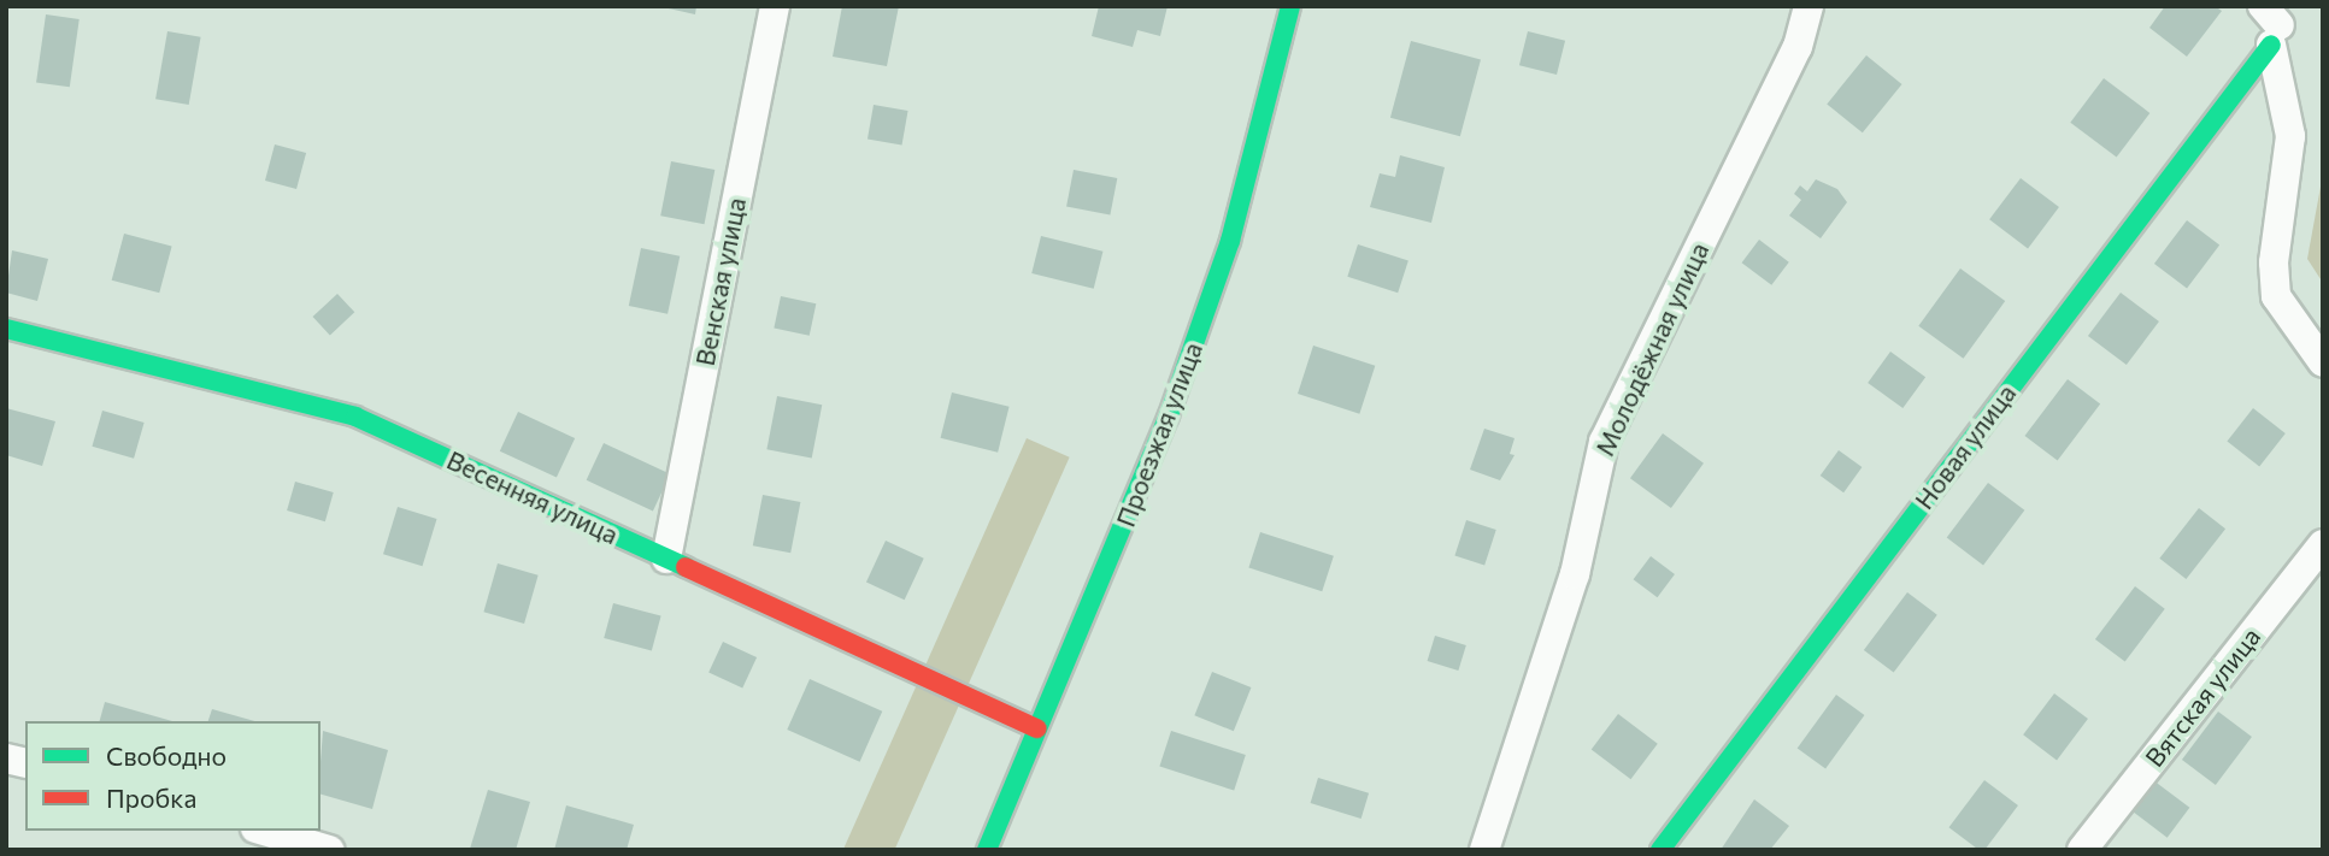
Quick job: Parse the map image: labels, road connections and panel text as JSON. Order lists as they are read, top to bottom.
{
  "streets": {
    "street": [
      "Венская улица",
      "Молодёжная улица",
      "Проезжая улица",
      "Новая улица",
      "Весенняя улица",
      "Вятская улица"
    ]
  },
  "crossings": [
    ["Венская улица", "Весенняя улица"],
    ["Проезжая улица", "Весенняя улица"]
  ],
  "legend": ["Свободно", "Пробка"]
}
